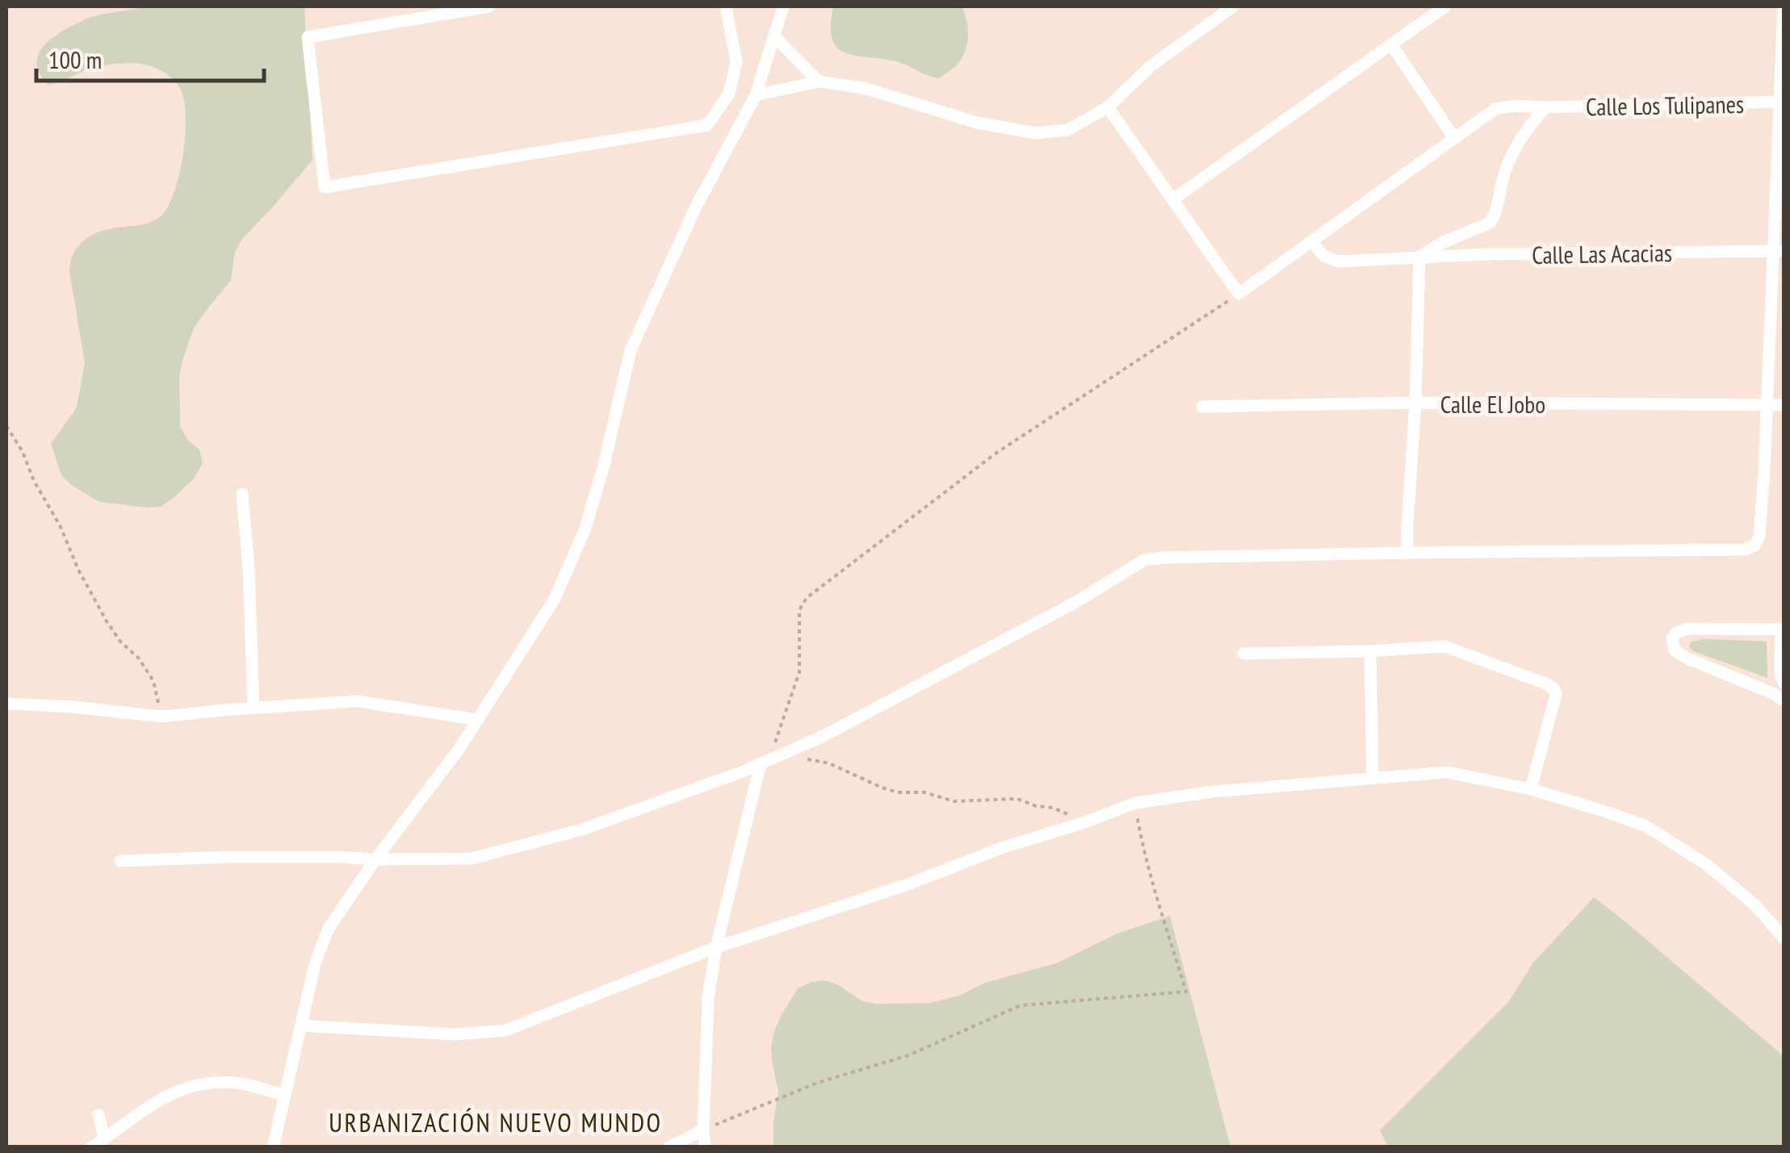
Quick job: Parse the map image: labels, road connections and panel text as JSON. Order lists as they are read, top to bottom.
{
  "streets": {
    "street": ["Calle Los Tulipanes", "Calle Las Acacias", "Calle El Jobo"]
  },
  "crossings": [
    ["Calle Los Tulipanes", "Calle Las Acacias"]
  ],
  "districts": ["URBANIZACIÓN NUEVO MUNDO"],
  "scale_bar": "100 m"
}
